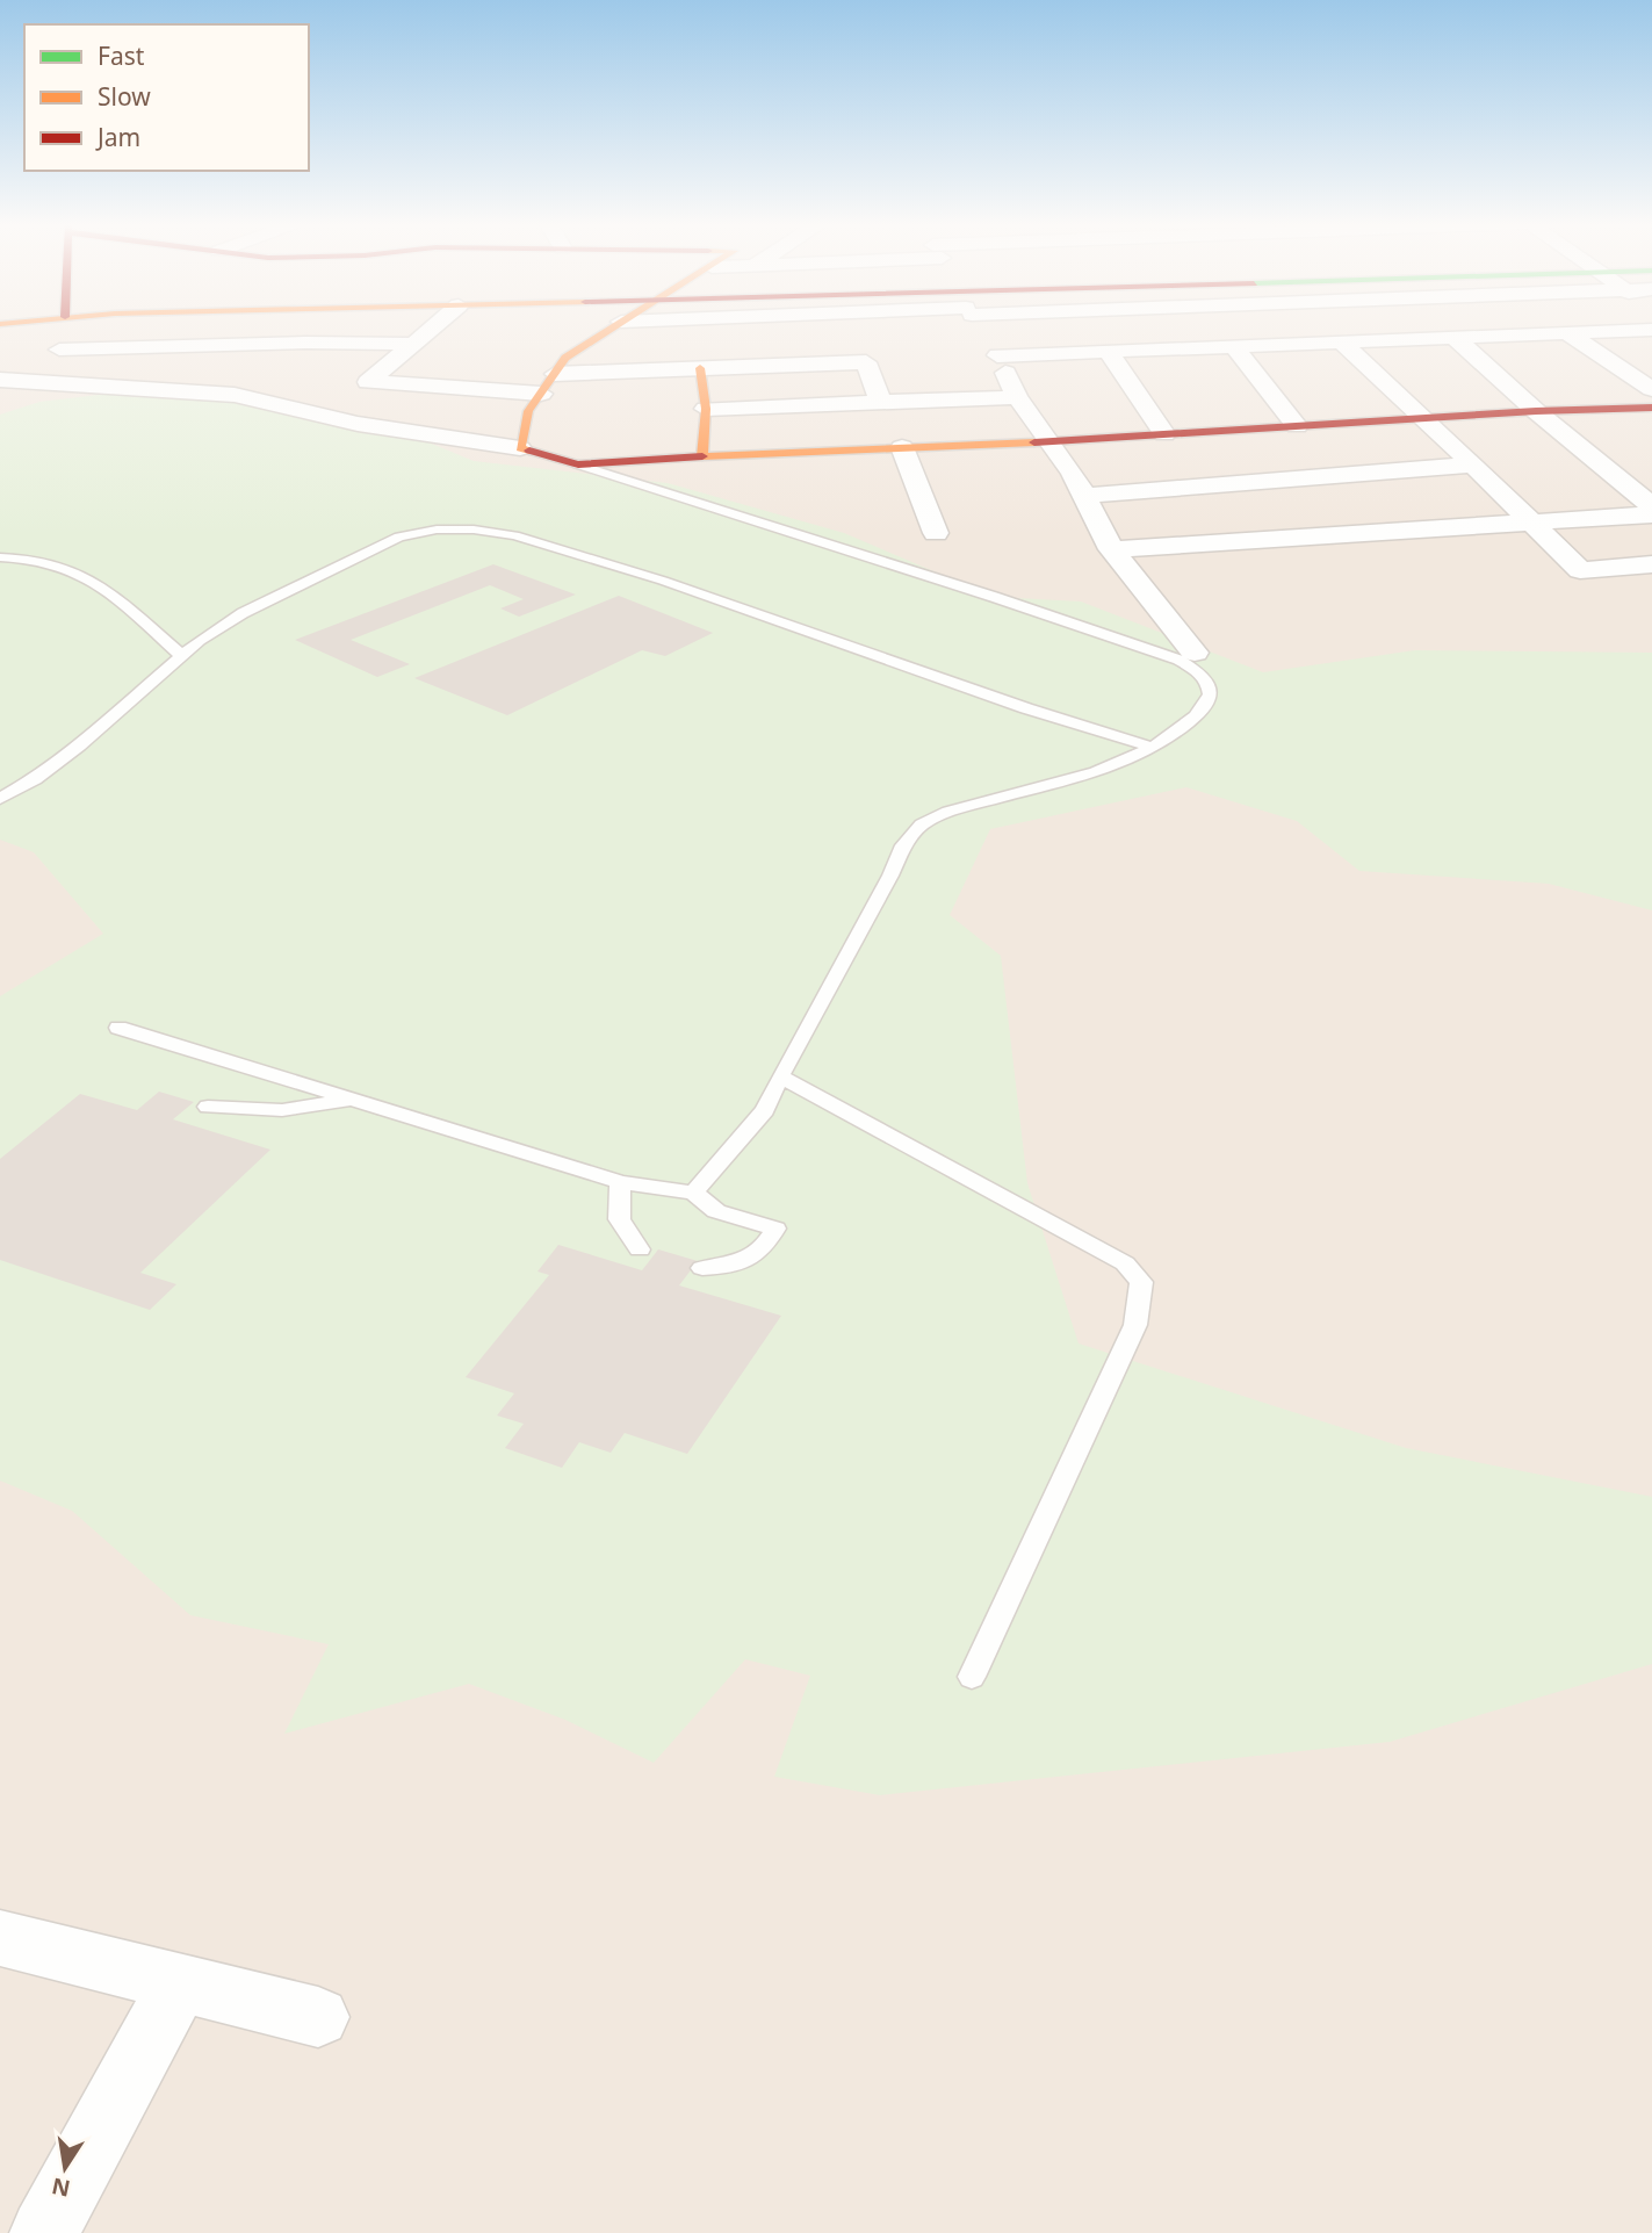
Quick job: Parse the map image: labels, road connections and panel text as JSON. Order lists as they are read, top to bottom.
{
  "legend": ["Fast", "Slow", "Jam"],
  "north": "bottom"
}
